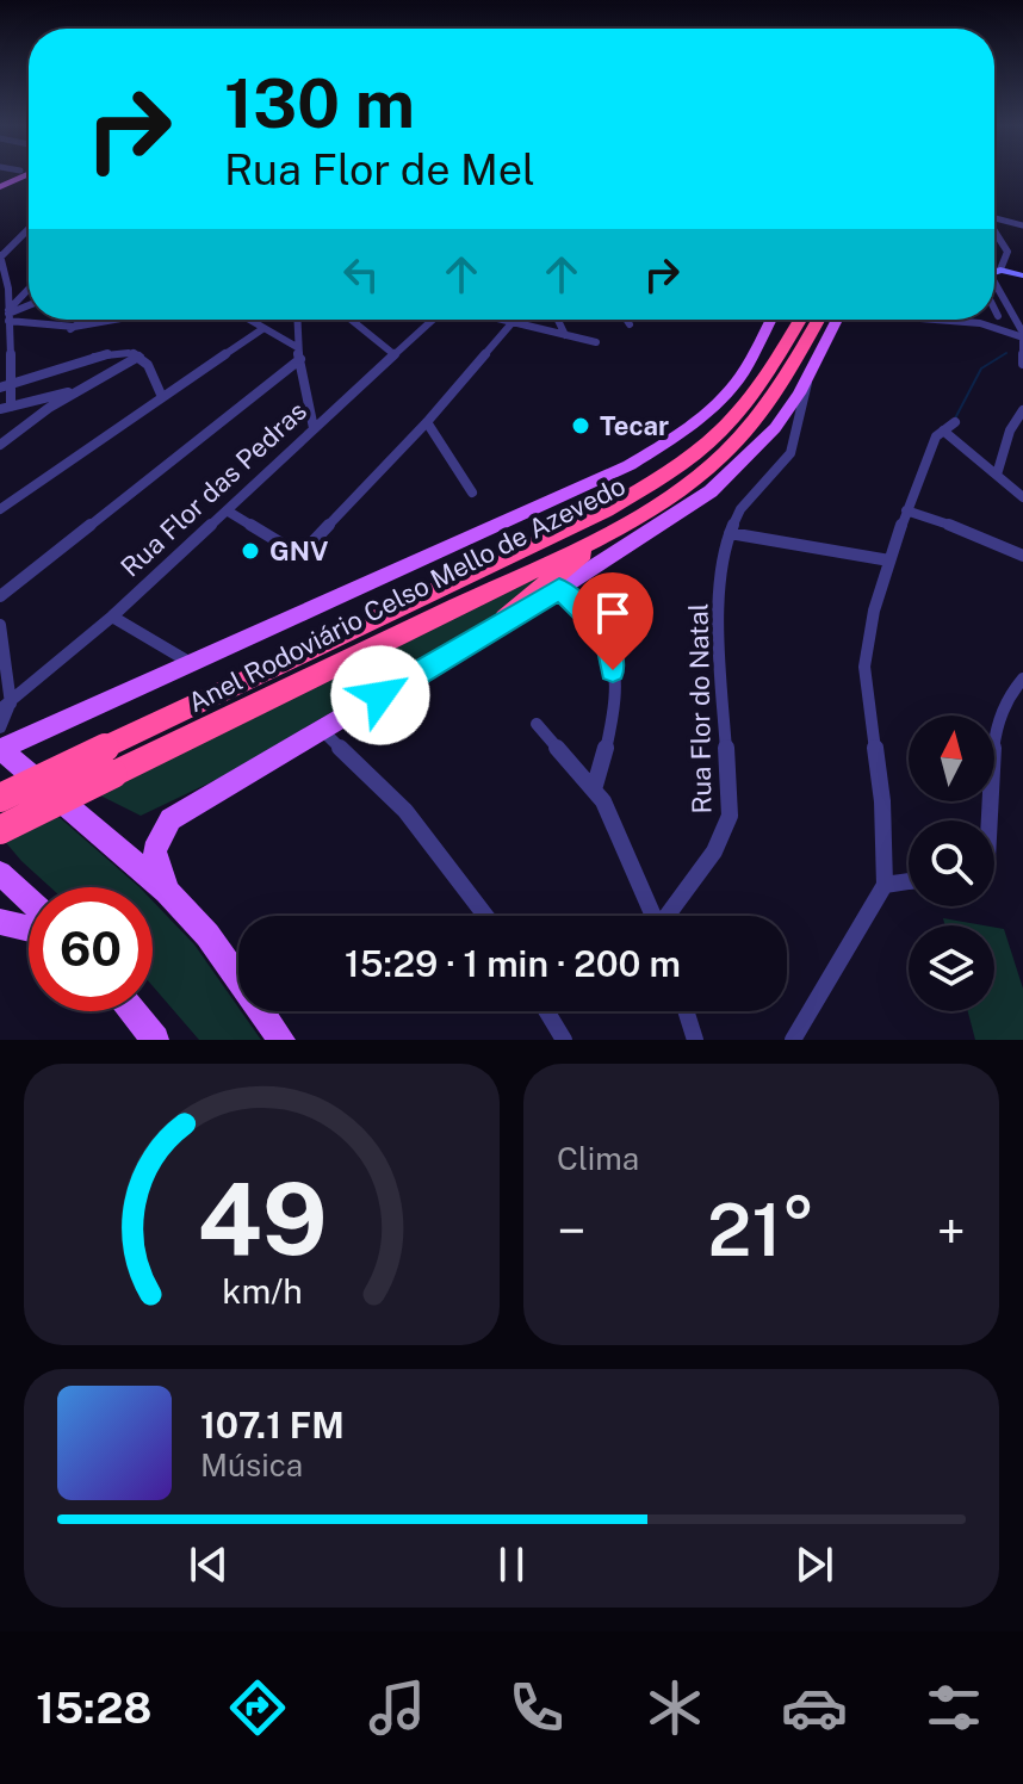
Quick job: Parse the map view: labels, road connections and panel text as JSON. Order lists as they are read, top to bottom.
{
  "streets": {
    "highway": ["Anel Rodoviário Celso Mello de Azevedo"],
    "street": ["Rua Flor das Pedras", "Rua Flor do Natal"]
  },
  "places": ["Tecar", "GNV"],
  "north": "top",
  "page": {
    "turn": ["130 m", "Rua Flor de Mel"],
    "limit": "60",
    "trip": "15:29 · 1 min · 200 m",
    "tile": "Clima",
    "heat": ["−", "21°", "+"],
    "song": ["107.1 FM", "Música"],
    "tabs": "15:28",
    "gauge": ["49", "km/h"]
  }
}
